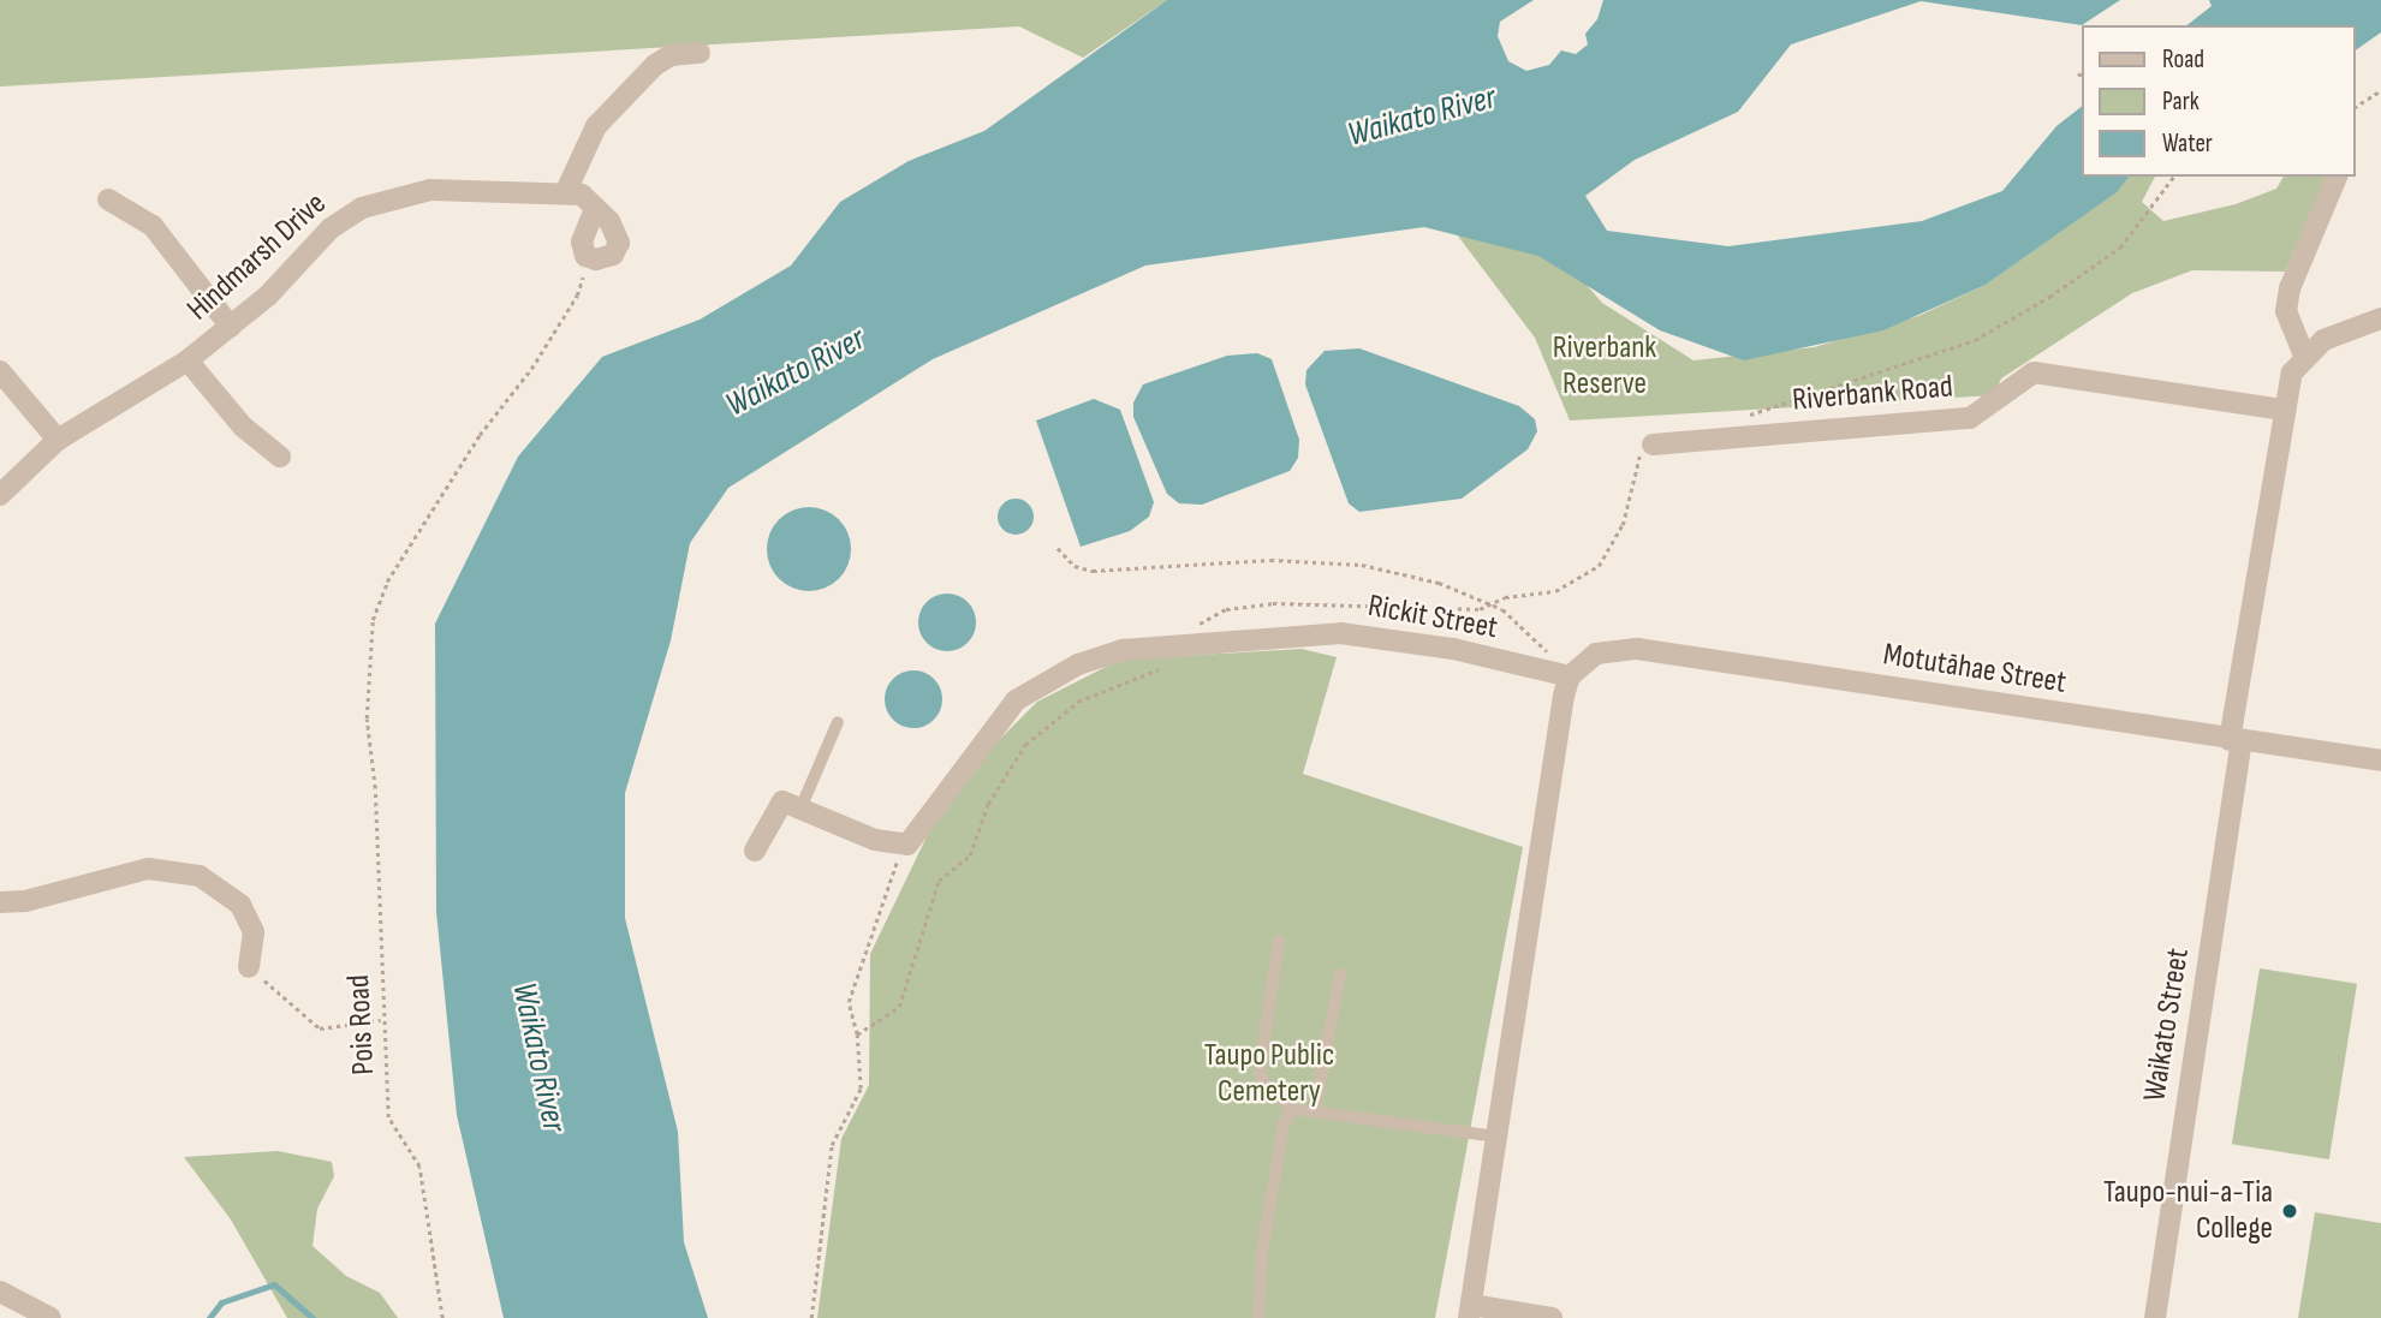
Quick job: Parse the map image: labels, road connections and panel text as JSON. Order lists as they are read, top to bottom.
{
  "streets": {
    "street": [
      "Hindmarsh Drive",
      "Riverbank Road",
      "Rickit Street",
      "Motutāhae Street",
      "Waikato Street"
    ],
    "path": ["Pois Road"]
  },
  "crossings": [
    ["Riverbank Road", "Waikato Street"],
    ["Rickit Street", "Motutāhae Street"],
    ["Motutāhae Street", "Waikato Street"]
  ],
  "water": ["Waikato River"],
  "parks": ["Riverbank Reserve", "Taupo Public Cemetery"],
  "places": ["Taupo-nui-a-Tia College"],
  "legend": ["Road", "Park", "Water"]
}
